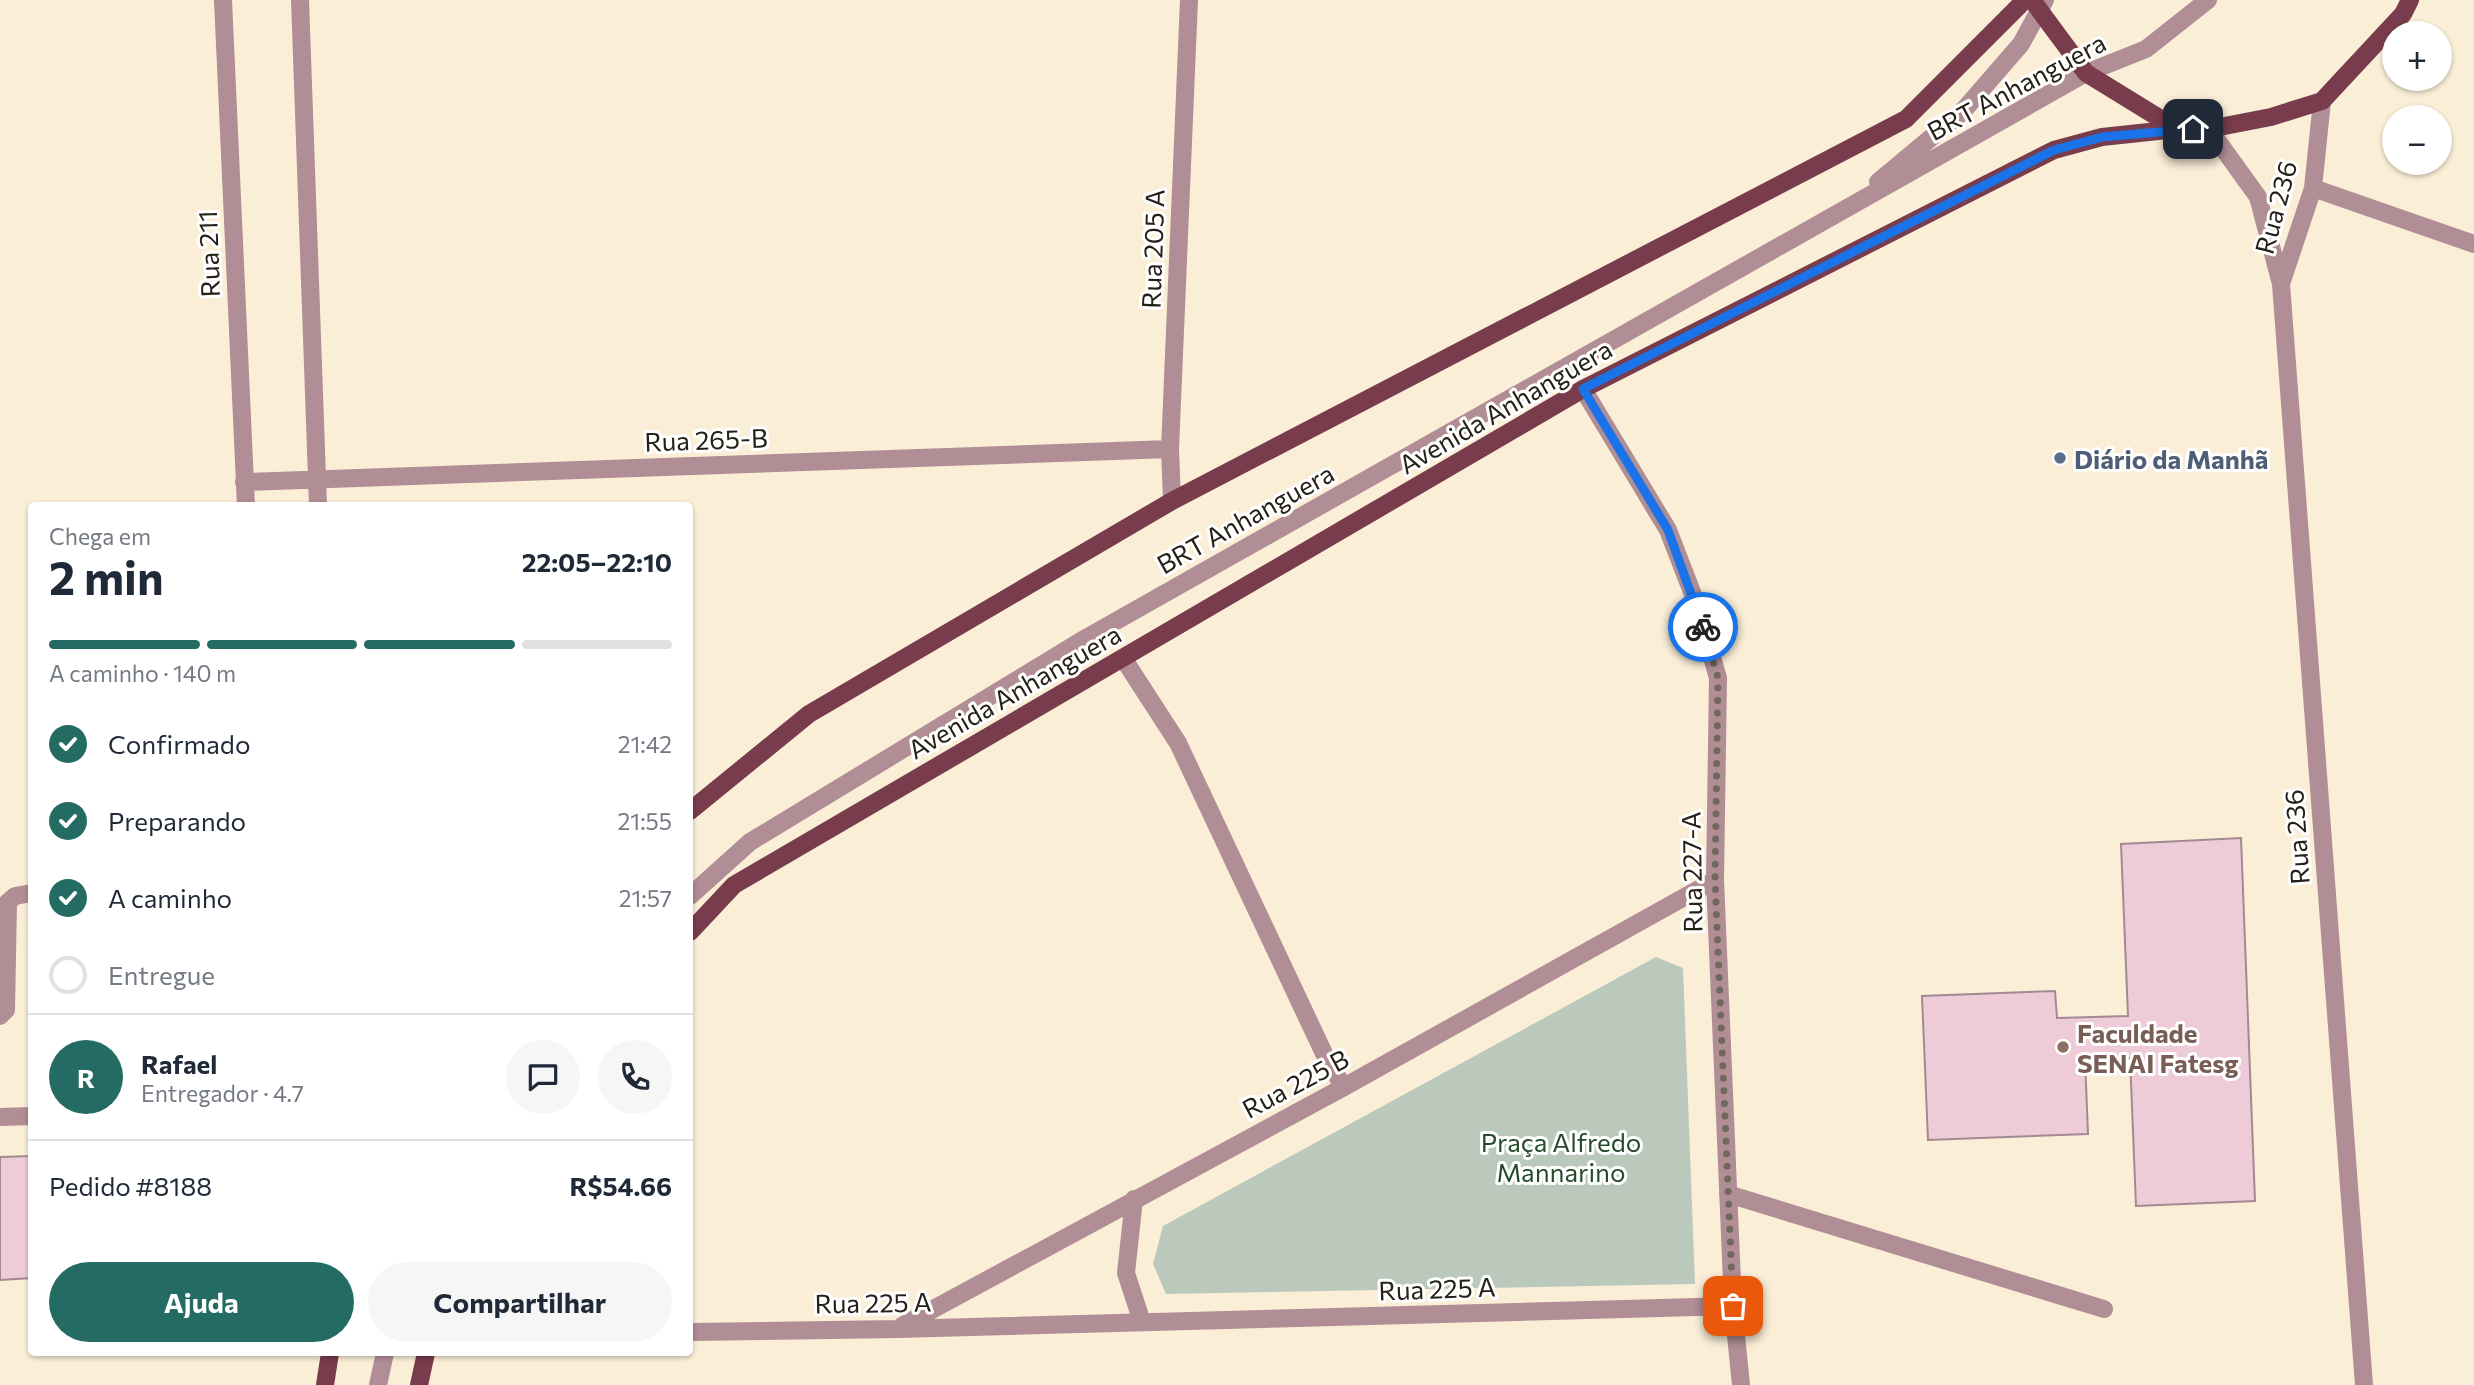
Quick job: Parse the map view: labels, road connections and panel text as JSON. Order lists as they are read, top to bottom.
{
  "streets": {
    "main road": ["Avenida Anhanguera"],
    "street": [
      "BRT Anhanguera",
      "Rua 236",
      "Rua 205 A",
      "Rua 211",
      "Rua 265-B",
      "Rua 227-A",
      "Rua 225 B",
      "Rua 225 A"
    ]
  },
  "crossings": [
    ["Rua 236", "Avenida Anhanguera"],
    ["Rua 205 A", "Rua 265-B"],
    ["Rua 211", "Rua 265-B"],
    ["Avenida Anhanguera", "Rua 227-A"],
    ["Rua 227-A", "Rua 225 B"],
    ["Rua 227-A", "Rua 225 A"],
    ["Rua 225 B", "Rua 225 A"]
  ],
  "parks": ["Praça Alfredo Mannarino"],
  "places": ["Diário da Manhã", "Faculdade SENAI Fatesg"],
  "page": {
    "map_buttons": ["+", "−"],
    "heading": ["2 min", "Chega em", "22:05–22:10"],
    "panel": [
      "Rafael",
      "Entregador · 4.7",
      "Pedido #8188",
      "R$54.66"
    ],
    "bar": "A caminho · 140 m",
    "list": [
      ["Confirmado", "21:42"],
      ["Preparando", "21:55"],
      ["A caminho", "21:57"],
      "Entregue"
    ],
    "round": "R",
    "buttons": ["Ajuda", "Compartilhar"]
  }
}
